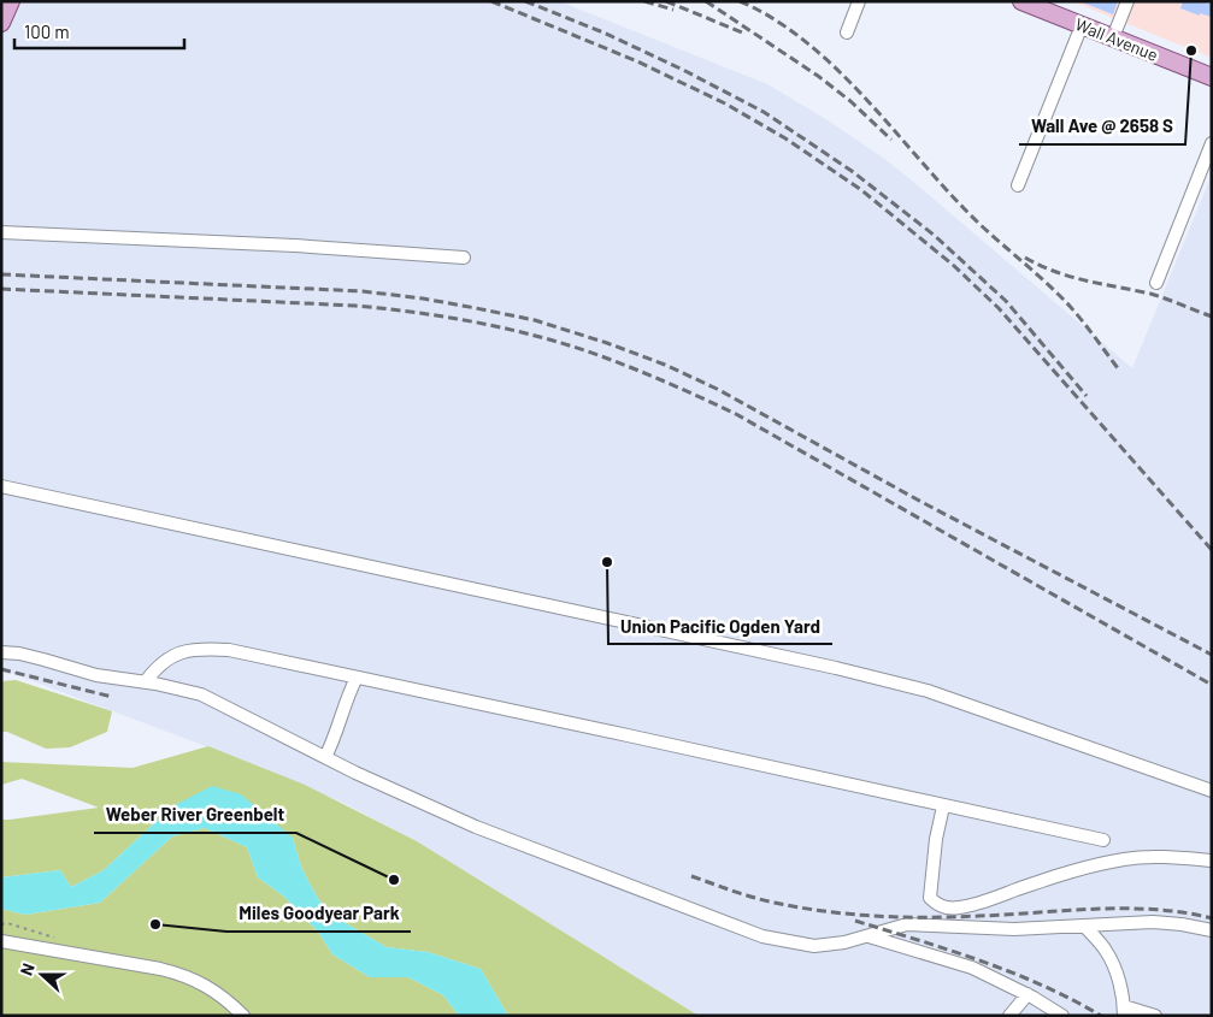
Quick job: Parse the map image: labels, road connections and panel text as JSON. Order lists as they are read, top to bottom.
{
  "streets": {
    "main road": ["Wall Avenue"]
  },
  "places": [
    "Wall Ave @ 2658 S",
    "Union Pacific Ogden Yard",
    "Weber River Greenbelt",
    "Miles Goodyear Park"
  ],
  "scale_bar": "100 m",
  "north": "left"
}
